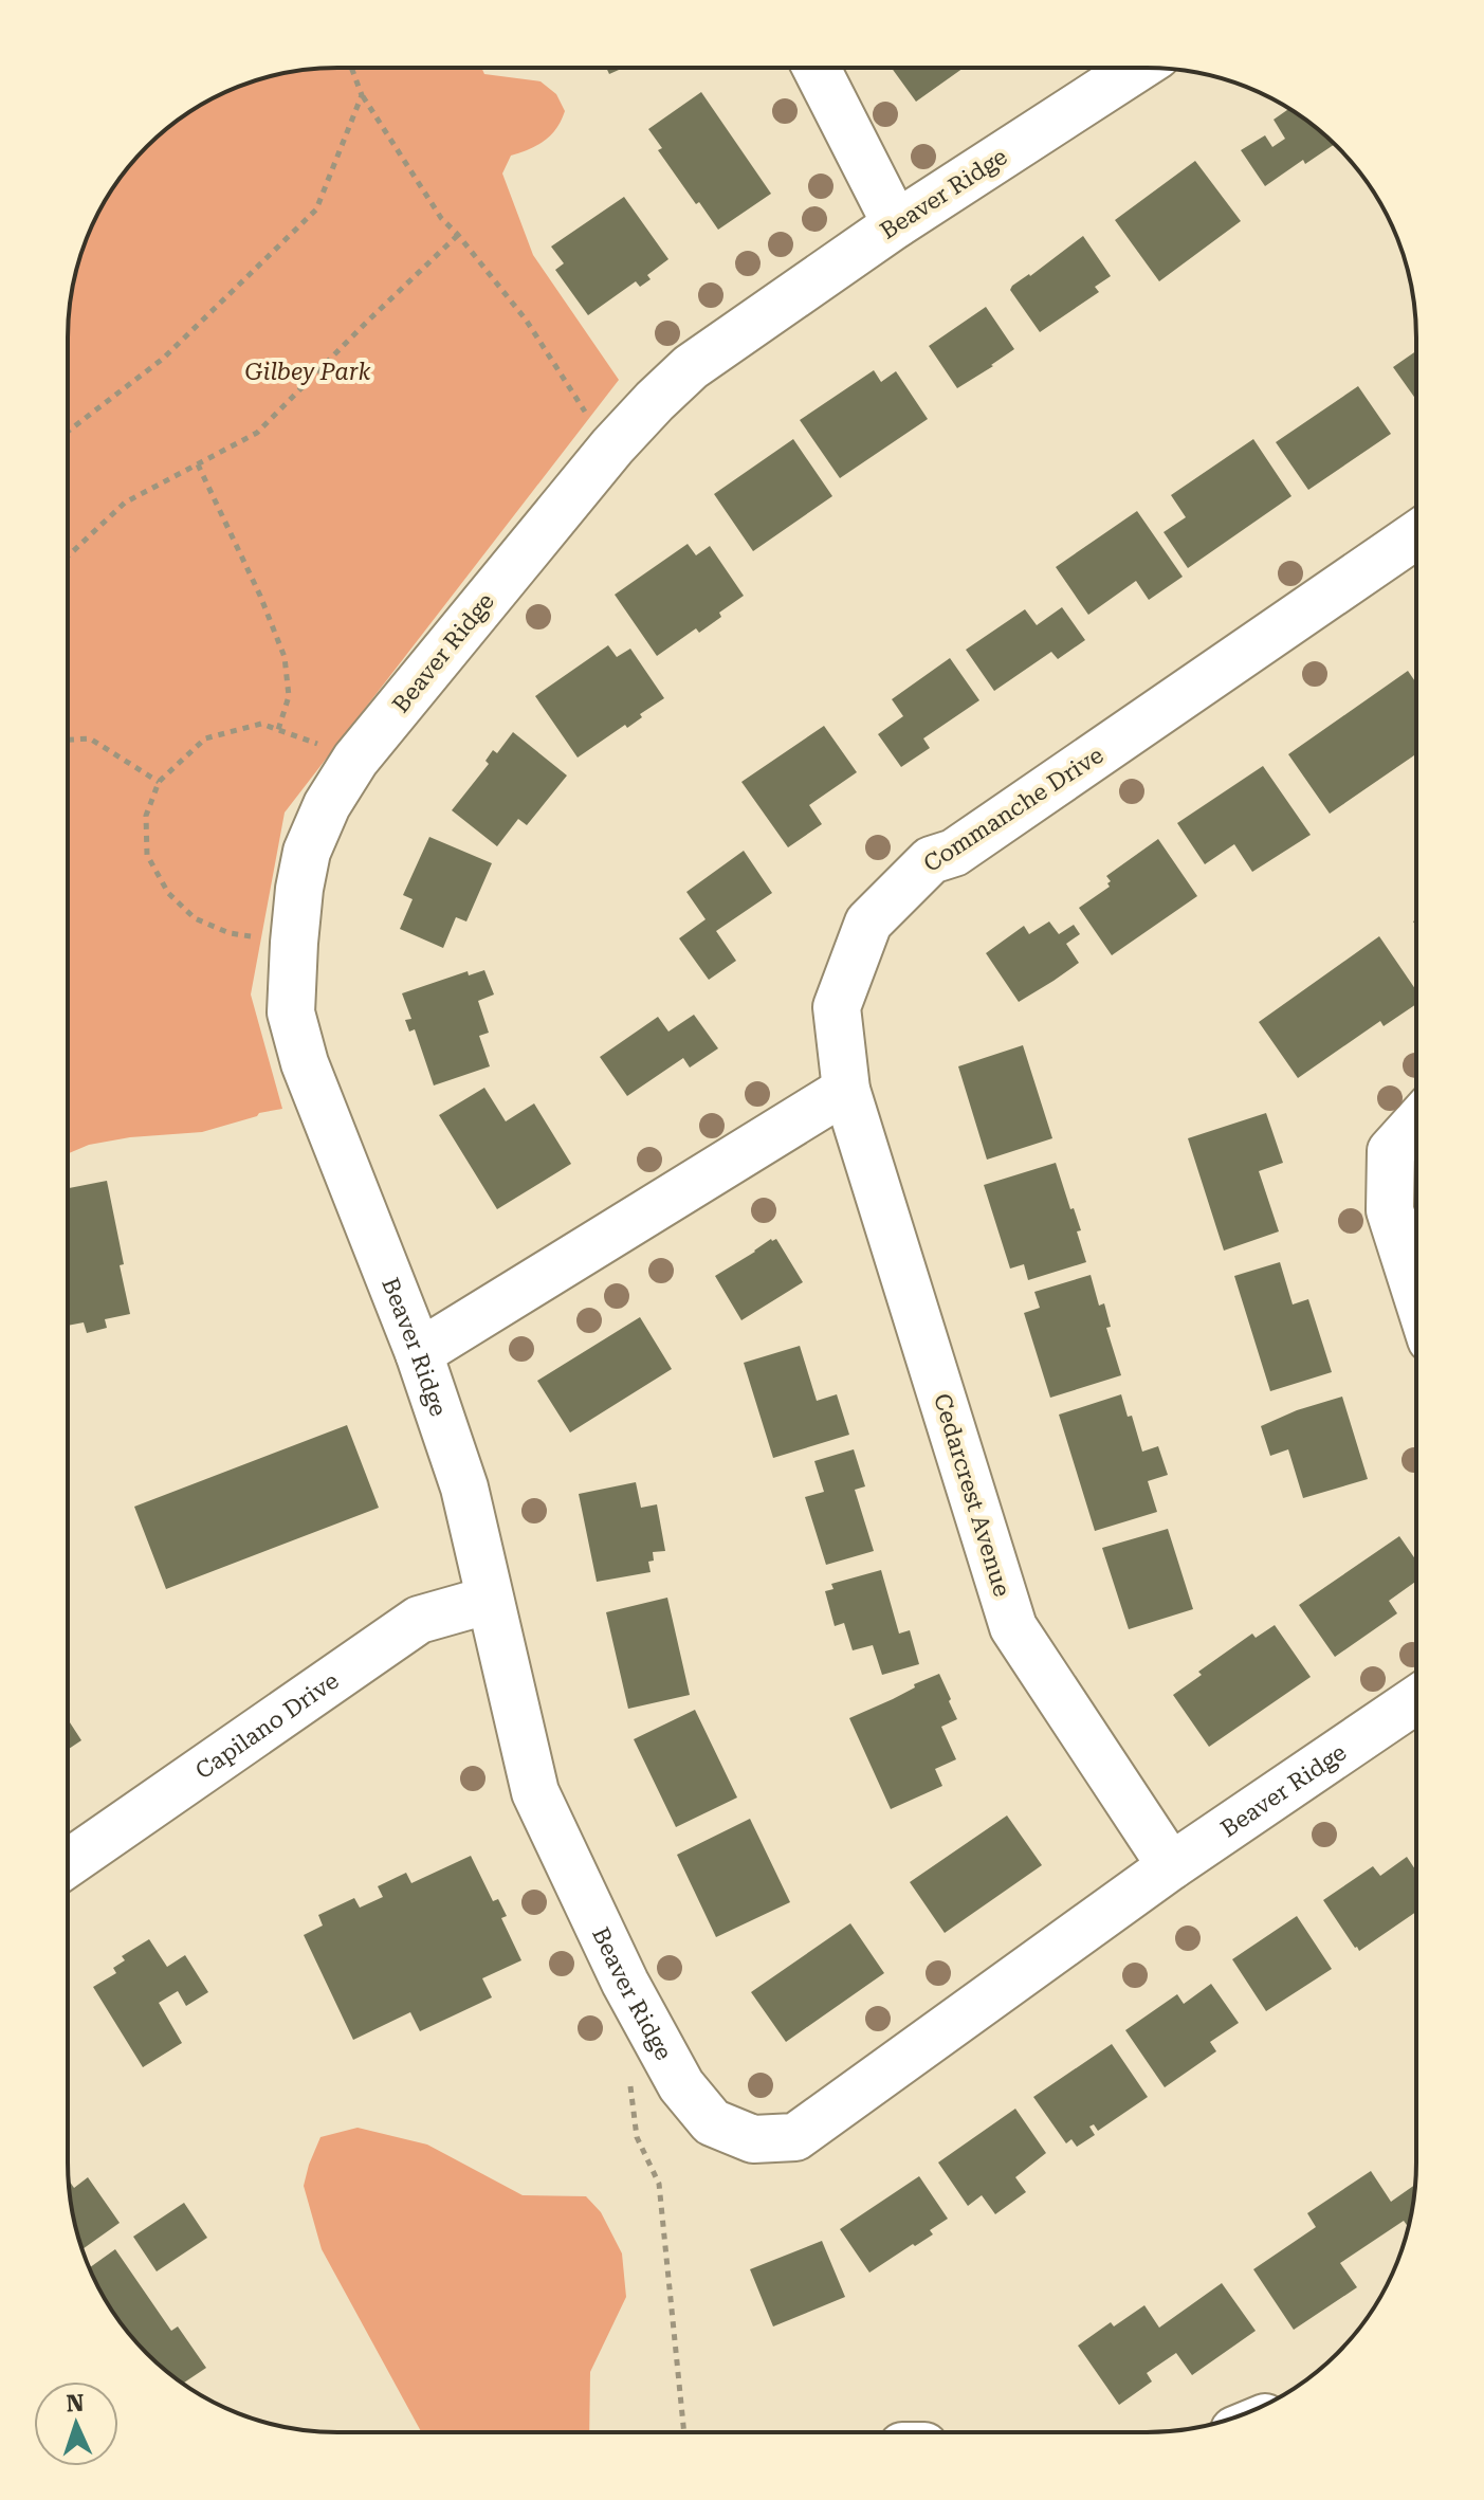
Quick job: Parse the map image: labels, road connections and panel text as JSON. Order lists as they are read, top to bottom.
{
  "streets": {
    "street": [
      "Beaver Ridge",
      "Commanche Drive",
      "Cedarcrest Avenue",
      "Capilano Drive"
    ]
  },
  "crossings": [
    ["Beaver Ridge", "Cedarcrest Avenue"],
    ["Beaver Ridge", "Capilano Drive"],
    ["Commanche Drive", "Cedarcrest Avenue"]
  ],
  "parks": ["Gilbey Park"],
  "north": "top"
}
